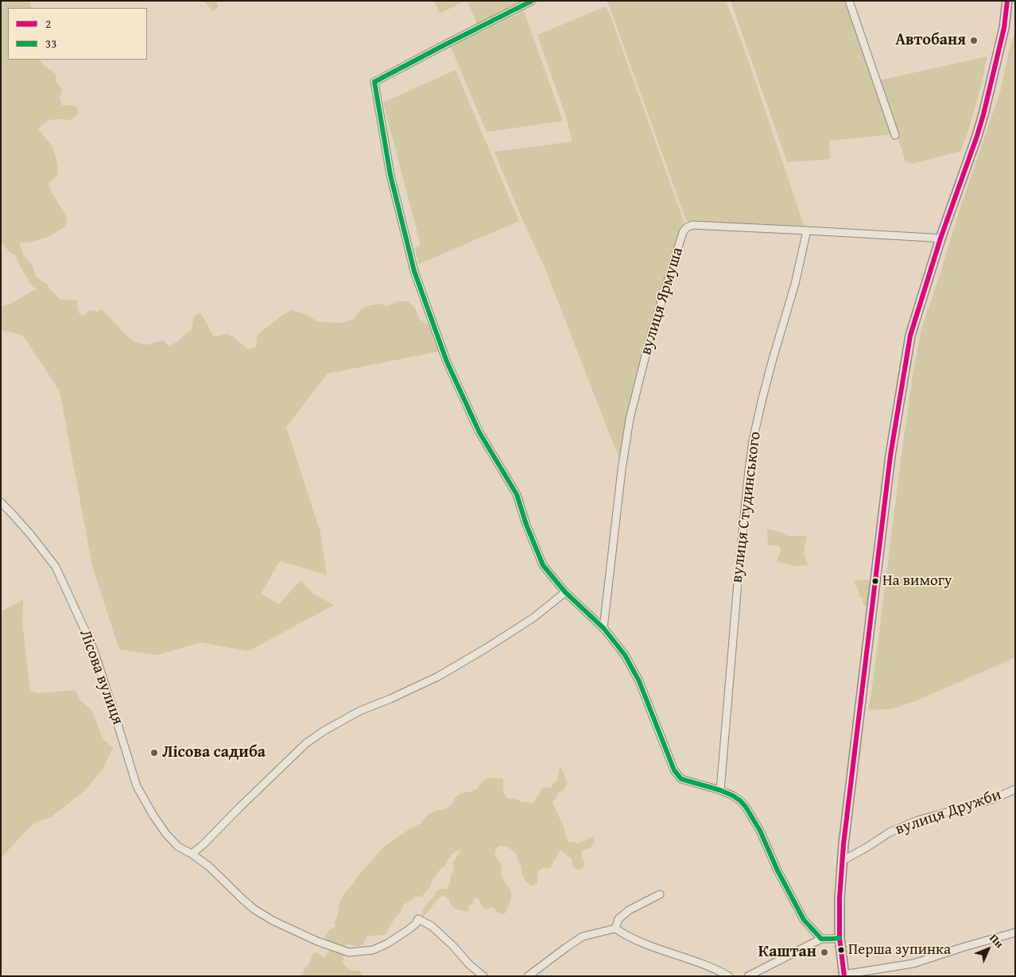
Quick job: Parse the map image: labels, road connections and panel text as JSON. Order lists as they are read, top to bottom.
{
  "streets": {
    "street": [
      "вулиця Ярмуша",
      "вулиця Студинського",
      "Лісова вулиця",
      "вулиця Дружби"
    ]
  },
  "crossings": [
    ["вулиця Ярмуша", "вулиця Студинського"]
  ],
  "places": [
    "Автобаня",
    "На вимогу",
    "Лісова садиба",
    "Перша зупинка",
    "Каштан"
  ],
  "lines": ["transit line 2", "transit line 33"],
  "legend": ["2", "33"],
  "north": "top right"
}
